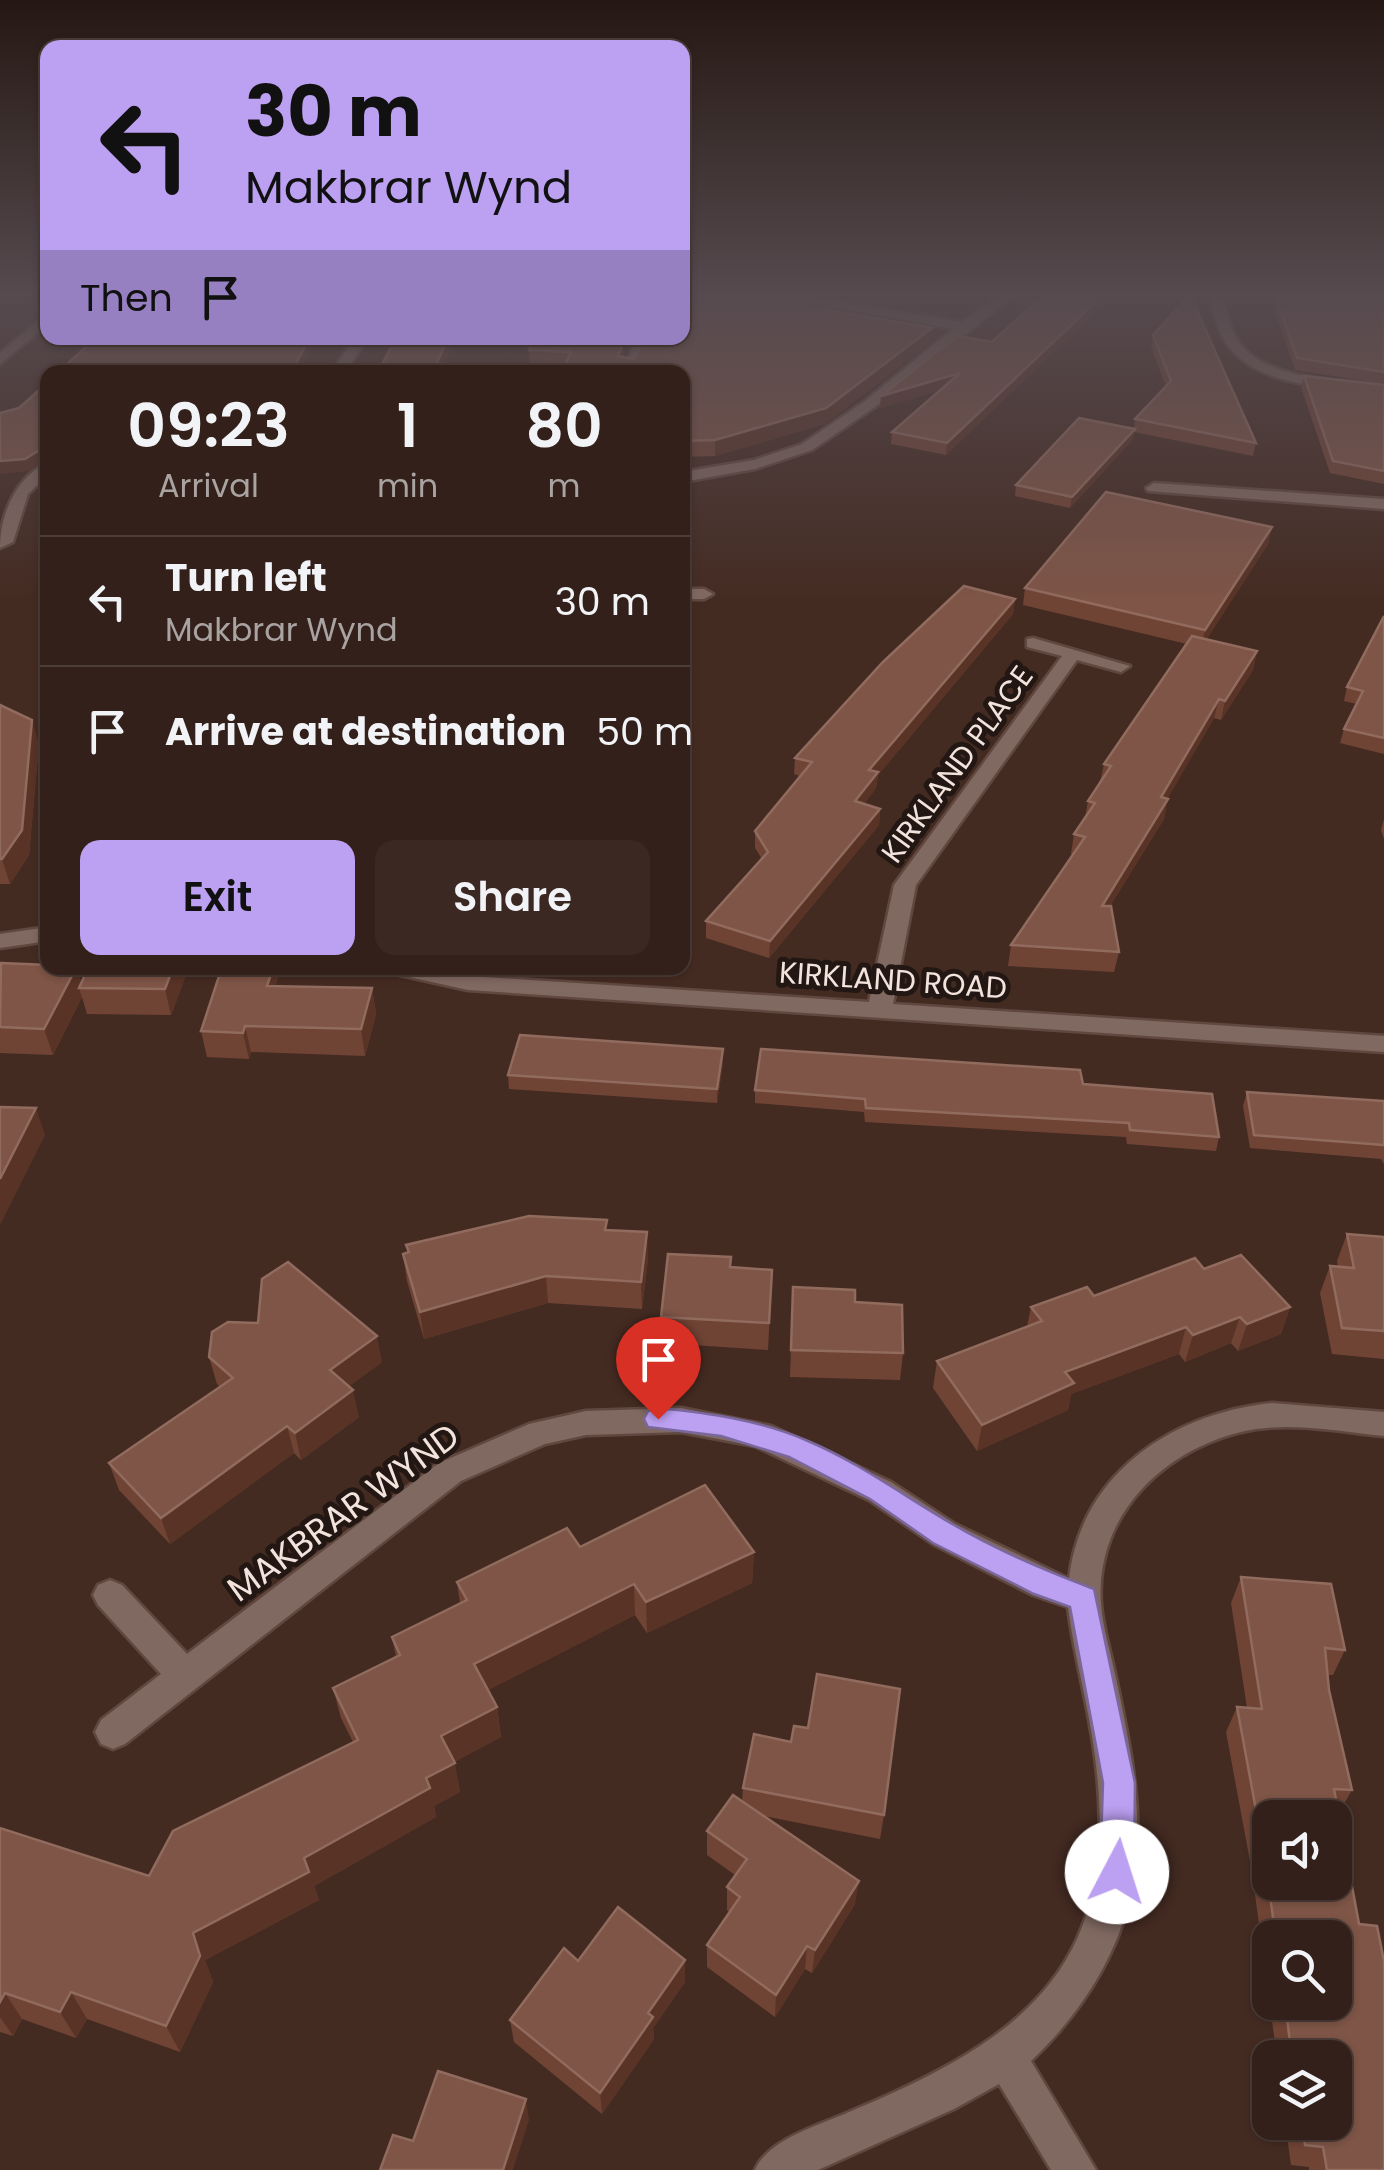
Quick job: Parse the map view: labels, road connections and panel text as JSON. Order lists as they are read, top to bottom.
{
  "streets": {
    "street": ["KIRKLAND PLACE", "KIRKLAND ROAD", "MAKBRAR WYND"]
  },
  "crossings": [
    ["KIRKLAND PLACE", "KIRKLAND ROAD"]
  ],
  "page": {
    "turn": ["30 m", "Makbrar Wynd"],
    "then": "Then",
    "eta": [
      "09:23",
      "Arrival",
      "1",
      "min",
      "80",
      "m"
    ],
    "list": [
      {
        "name": "Turn left",
        "note": "Makbrar Wynd",
        "value": "30 m"
      },
      {
        "name": "Arrive at destination",
        "value": "50 m"
      }
    ],
    "buttons": ["Exit", "Share"]
  }
}
